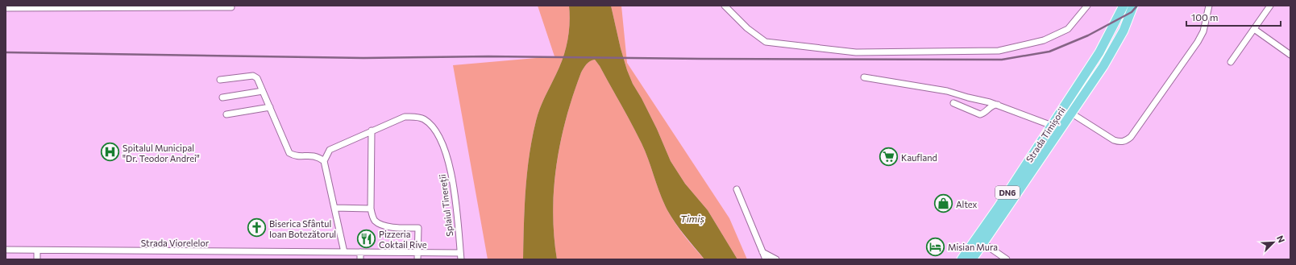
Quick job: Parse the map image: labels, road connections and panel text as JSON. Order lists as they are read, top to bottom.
{
  "streets": {
    "main road": ["Strada Timișorii", "DN6"],
    "street": ["Splaiul Tinereții", "Strada Viorelelor"]
  },
  "crossings": [
    ["Splaiul Tinereții", "Strada Viorelelor"]
  ],
  "water": ["Timiș"],
  "places": {
    "hospital": ["Spitalul Municipal \"Dr. Teodor Andrei\""],
    "supermarket": ["Kaufland"],
    "shop": ["Altex"],
    "church": ["Biserica Sfântul Ioan Botezătorul"],
    "restaurant": ["Pizzeria Coktail Rive"],
    "hotel": ["Misian Mura"]
  },
  "scale_bar": "100 m",
  "north": "top right"
}
